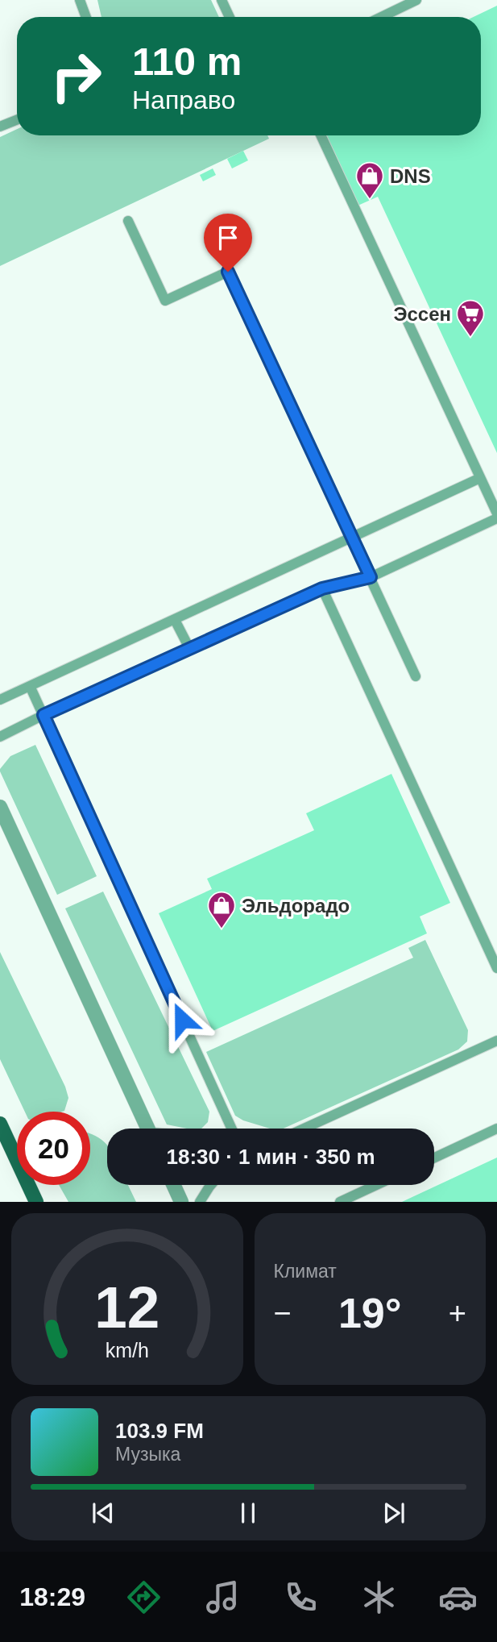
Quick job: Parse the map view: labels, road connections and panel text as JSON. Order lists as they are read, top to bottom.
{
  "places": {
    "shop": ["DNS", "Эльдорадо"],
    "supermarket": ["Эссен"]
  },
  "page": {
    "turn": ["110 m", "Направо"],
    "limit": "20",
    "trip": "18:30 · 1 мин · 350 m",
    "tile": "Климат",
    "heat": ["−", "19°", "+"],
    "song": ["103.9 FM", "Музыка"],
    "tabs": "18:29",
    "gauge": ["12", "km/h"]
  }
}
